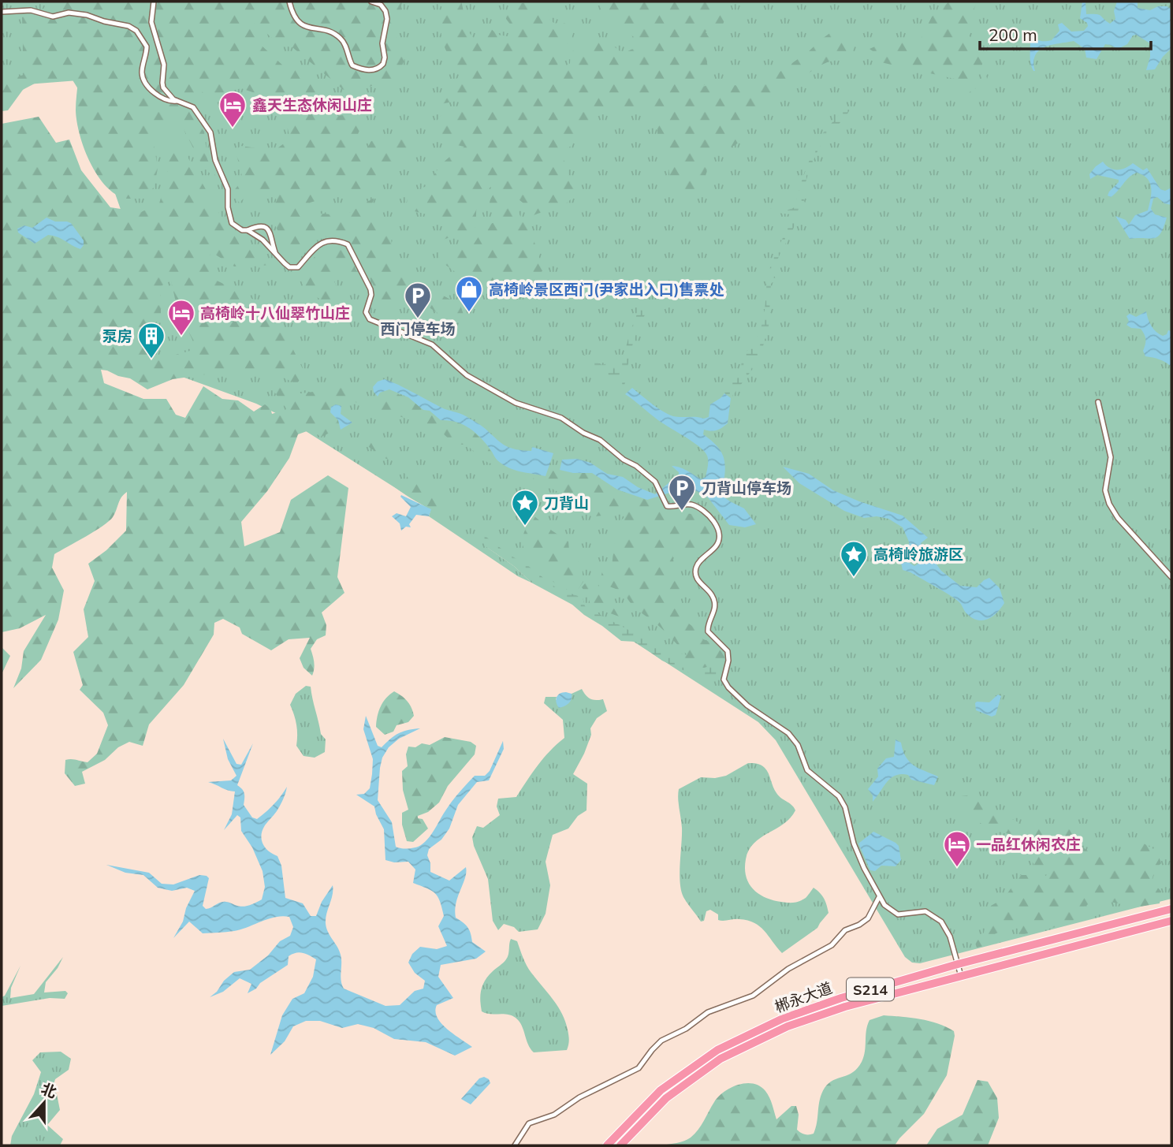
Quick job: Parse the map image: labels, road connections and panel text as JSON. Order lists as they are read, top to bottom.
{
  "streets": {
    "highway": ["S214", "郴永大道"]
  },
  "places": {
    "hotel": ["鑫天生态休闲山庄", "高椅岭十八仙翠竹山庄", "一品红休闲农庄"],
    "shop": ["高椅岭景区西门(尹家出入口)售票处"],
    "parking": ["西门停车场", "刀背山停车场"],
    "building": ["泵房"],
    "place": ["刀背山", "高椅岭旅游区"]
  },
  "scale_bar": "200 m",
  "north": "top"
}
